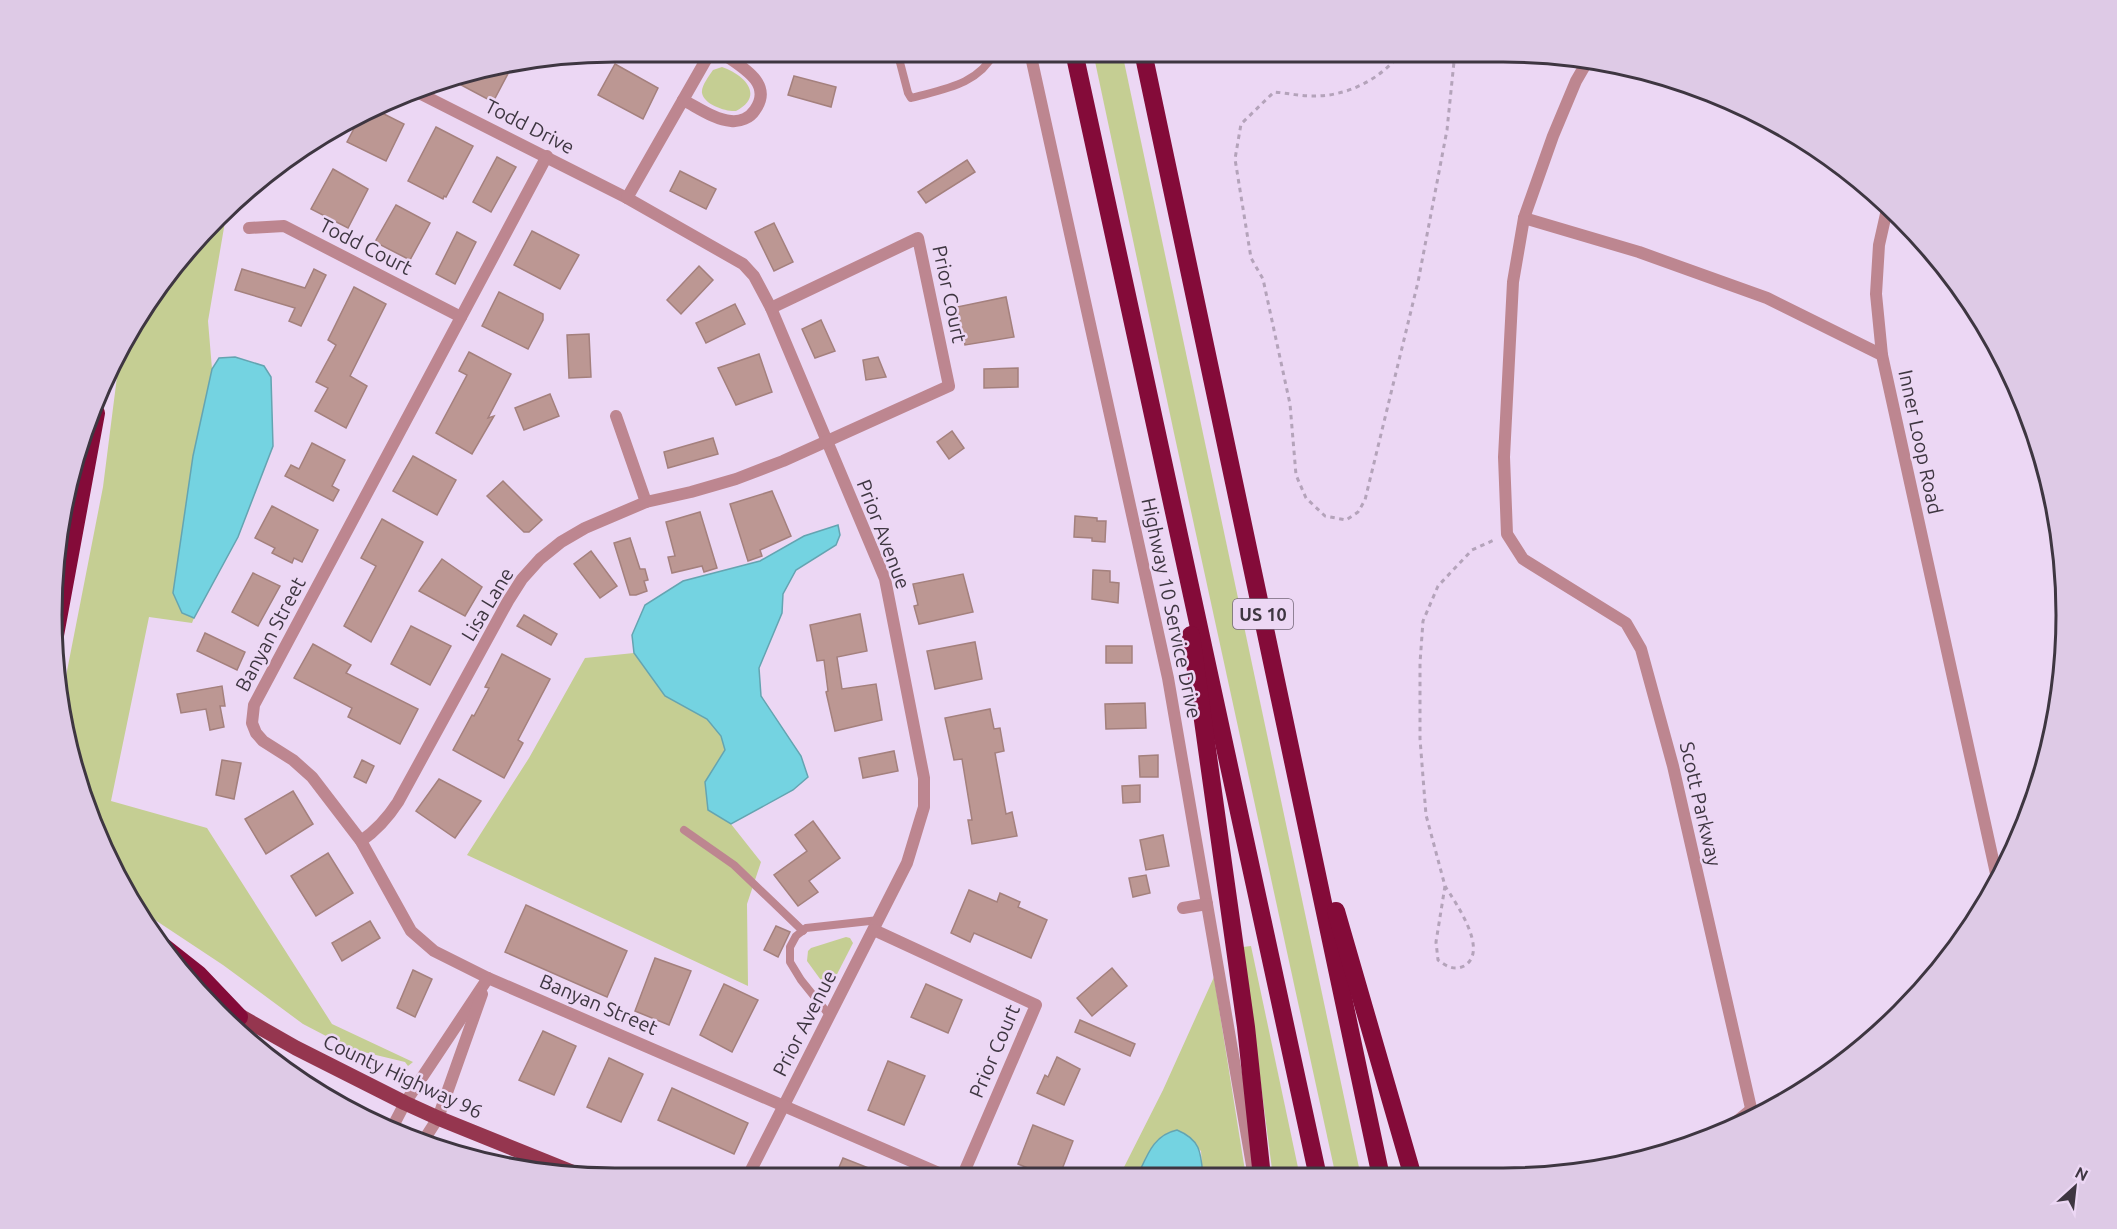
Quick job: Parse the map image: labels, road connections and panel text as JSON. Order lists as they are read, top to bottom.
{
  "streets": {
    "highway": ["US 10"],
    "main road": ["County Highway 96"],
    "street": [
      "Todd Drive",
      "Todd Court",
      "Prior Court",
      "Inner Loop Road",
      "Prior Avenue",
      "Lisa Lane",
      "Highway 10 Service Drive",
      "Banyan Street",
      "Scott Parkway"
    ]
  },
  "crossings": [
    ["Todd Drive", "Prior Avenue"],
    ["Todd Drive", "Banyan Street"],
    ["Todd Court", "Banyan Street"],
    ["Prior Court", "Prior Avenue"],
    ["Prior Court", "Lisa Lane"],
    ["Prior Avenue", "Lisa Lane"],
    ["Prior Avenue", "Banyan Street"],
    ["Lisa Lane", "Banyan Street"]
  ],
  "north": "top right"
}
